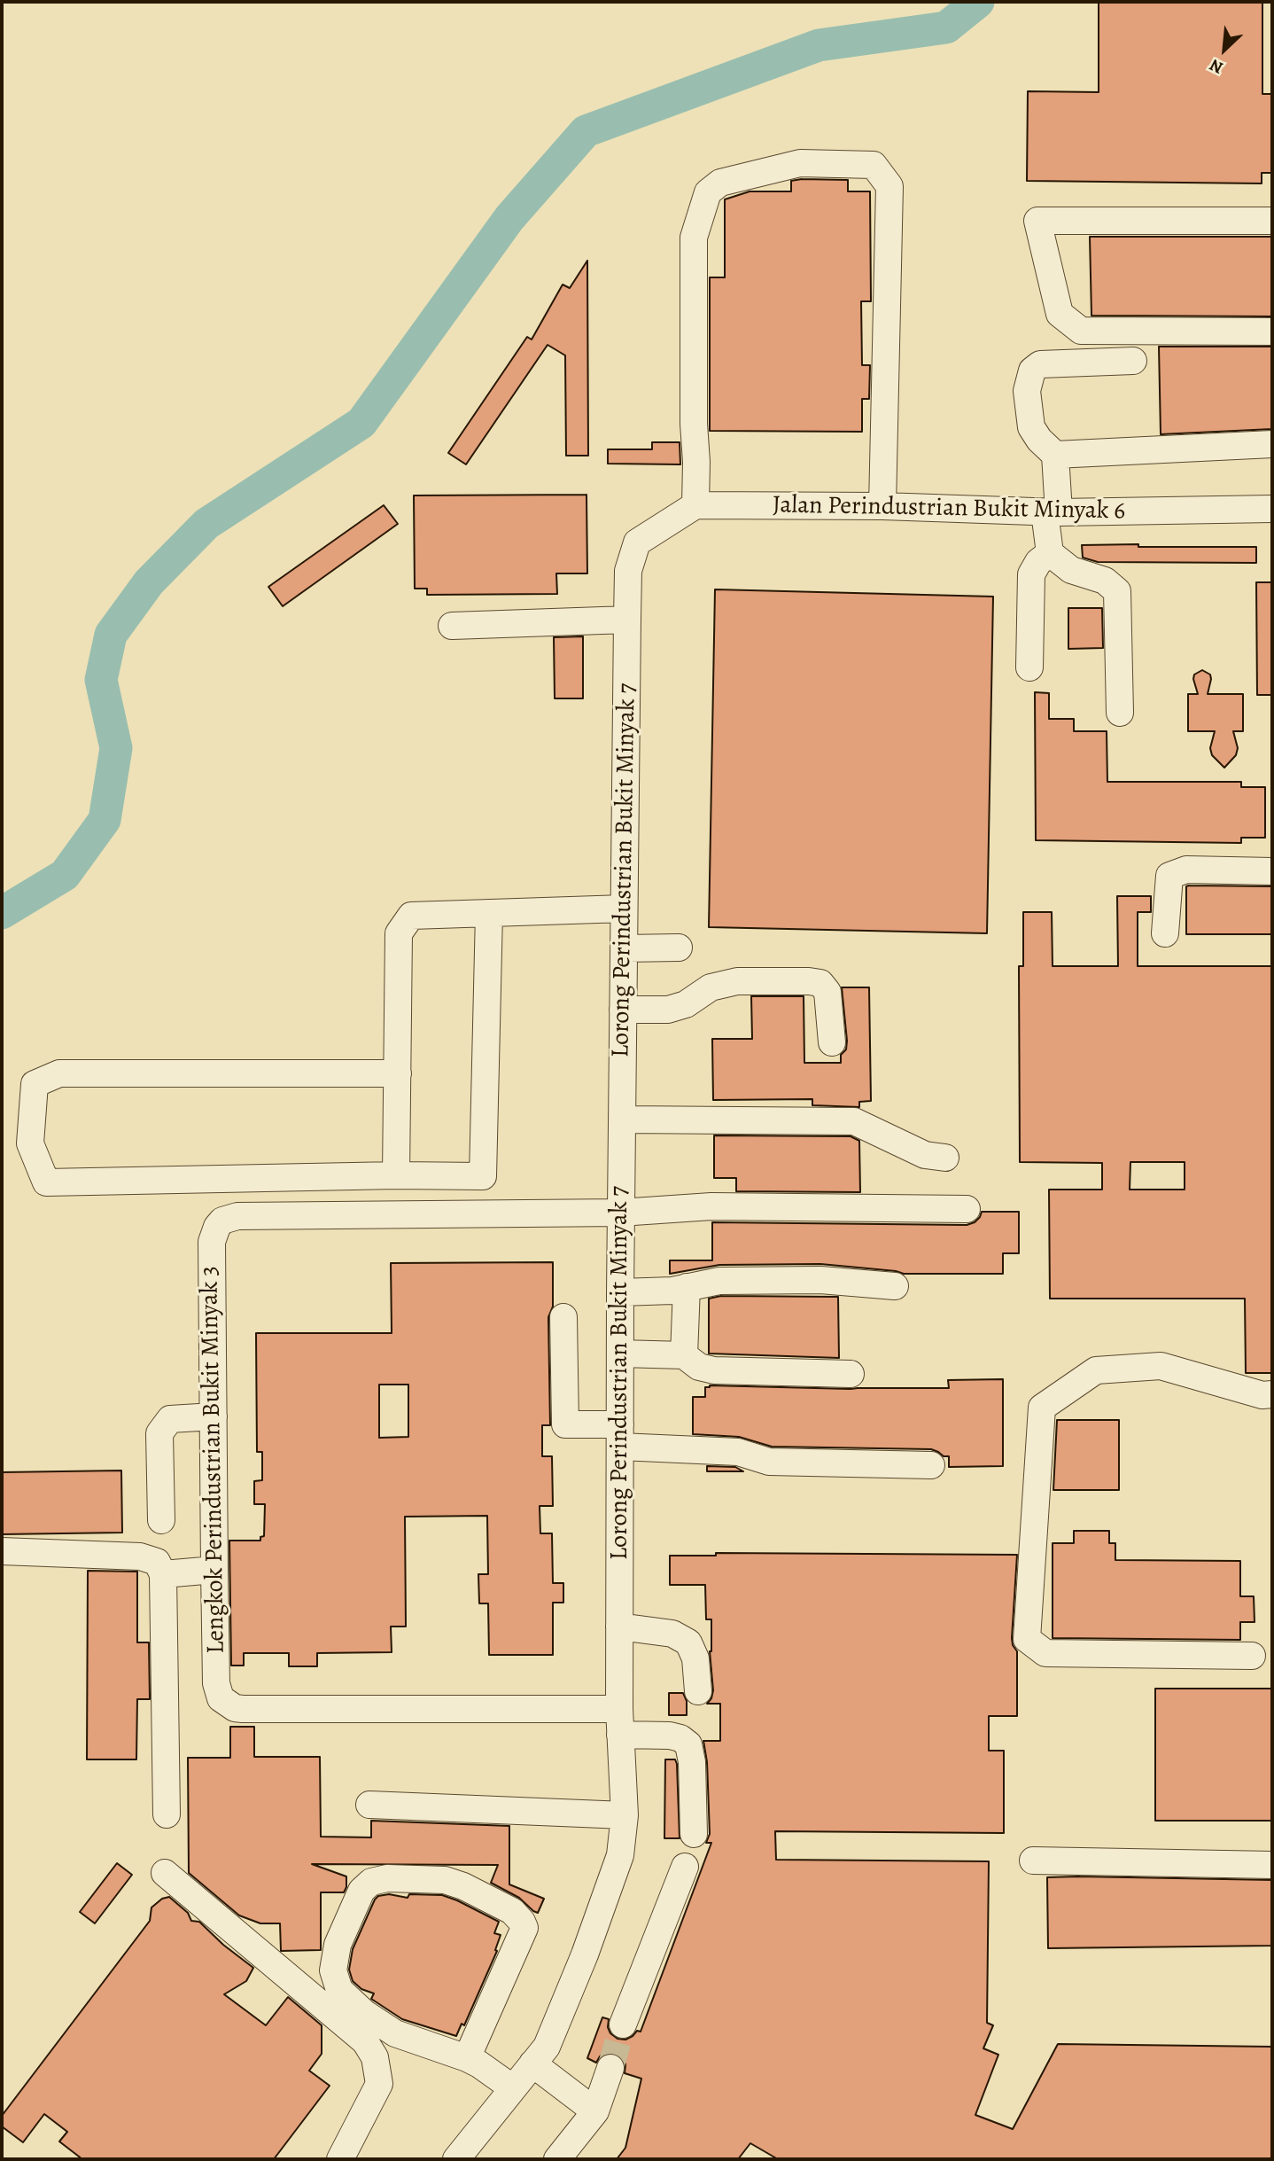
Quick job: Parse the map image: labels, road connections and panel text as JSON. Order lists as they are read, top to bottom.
{
  "streets": {
    "street": ["Jalan Perindustrian Bukit Minyak 6", "Lorong Perindustrian Bukit Minyak 7", "Lengkok Perindustrian Bukit Minyak 3"]
  },
  "crossings": [
    ["Jalan Perindustrian Bukit Minyak 6", "Lorong Perindustrian Bukit Minyak 7"],
    ["Lorong Perindustrian Bukit Minyak 7", "Lengkok Perindustrian Bukit Minyak 3"]
  ],
  "north": "bottom left"
}
